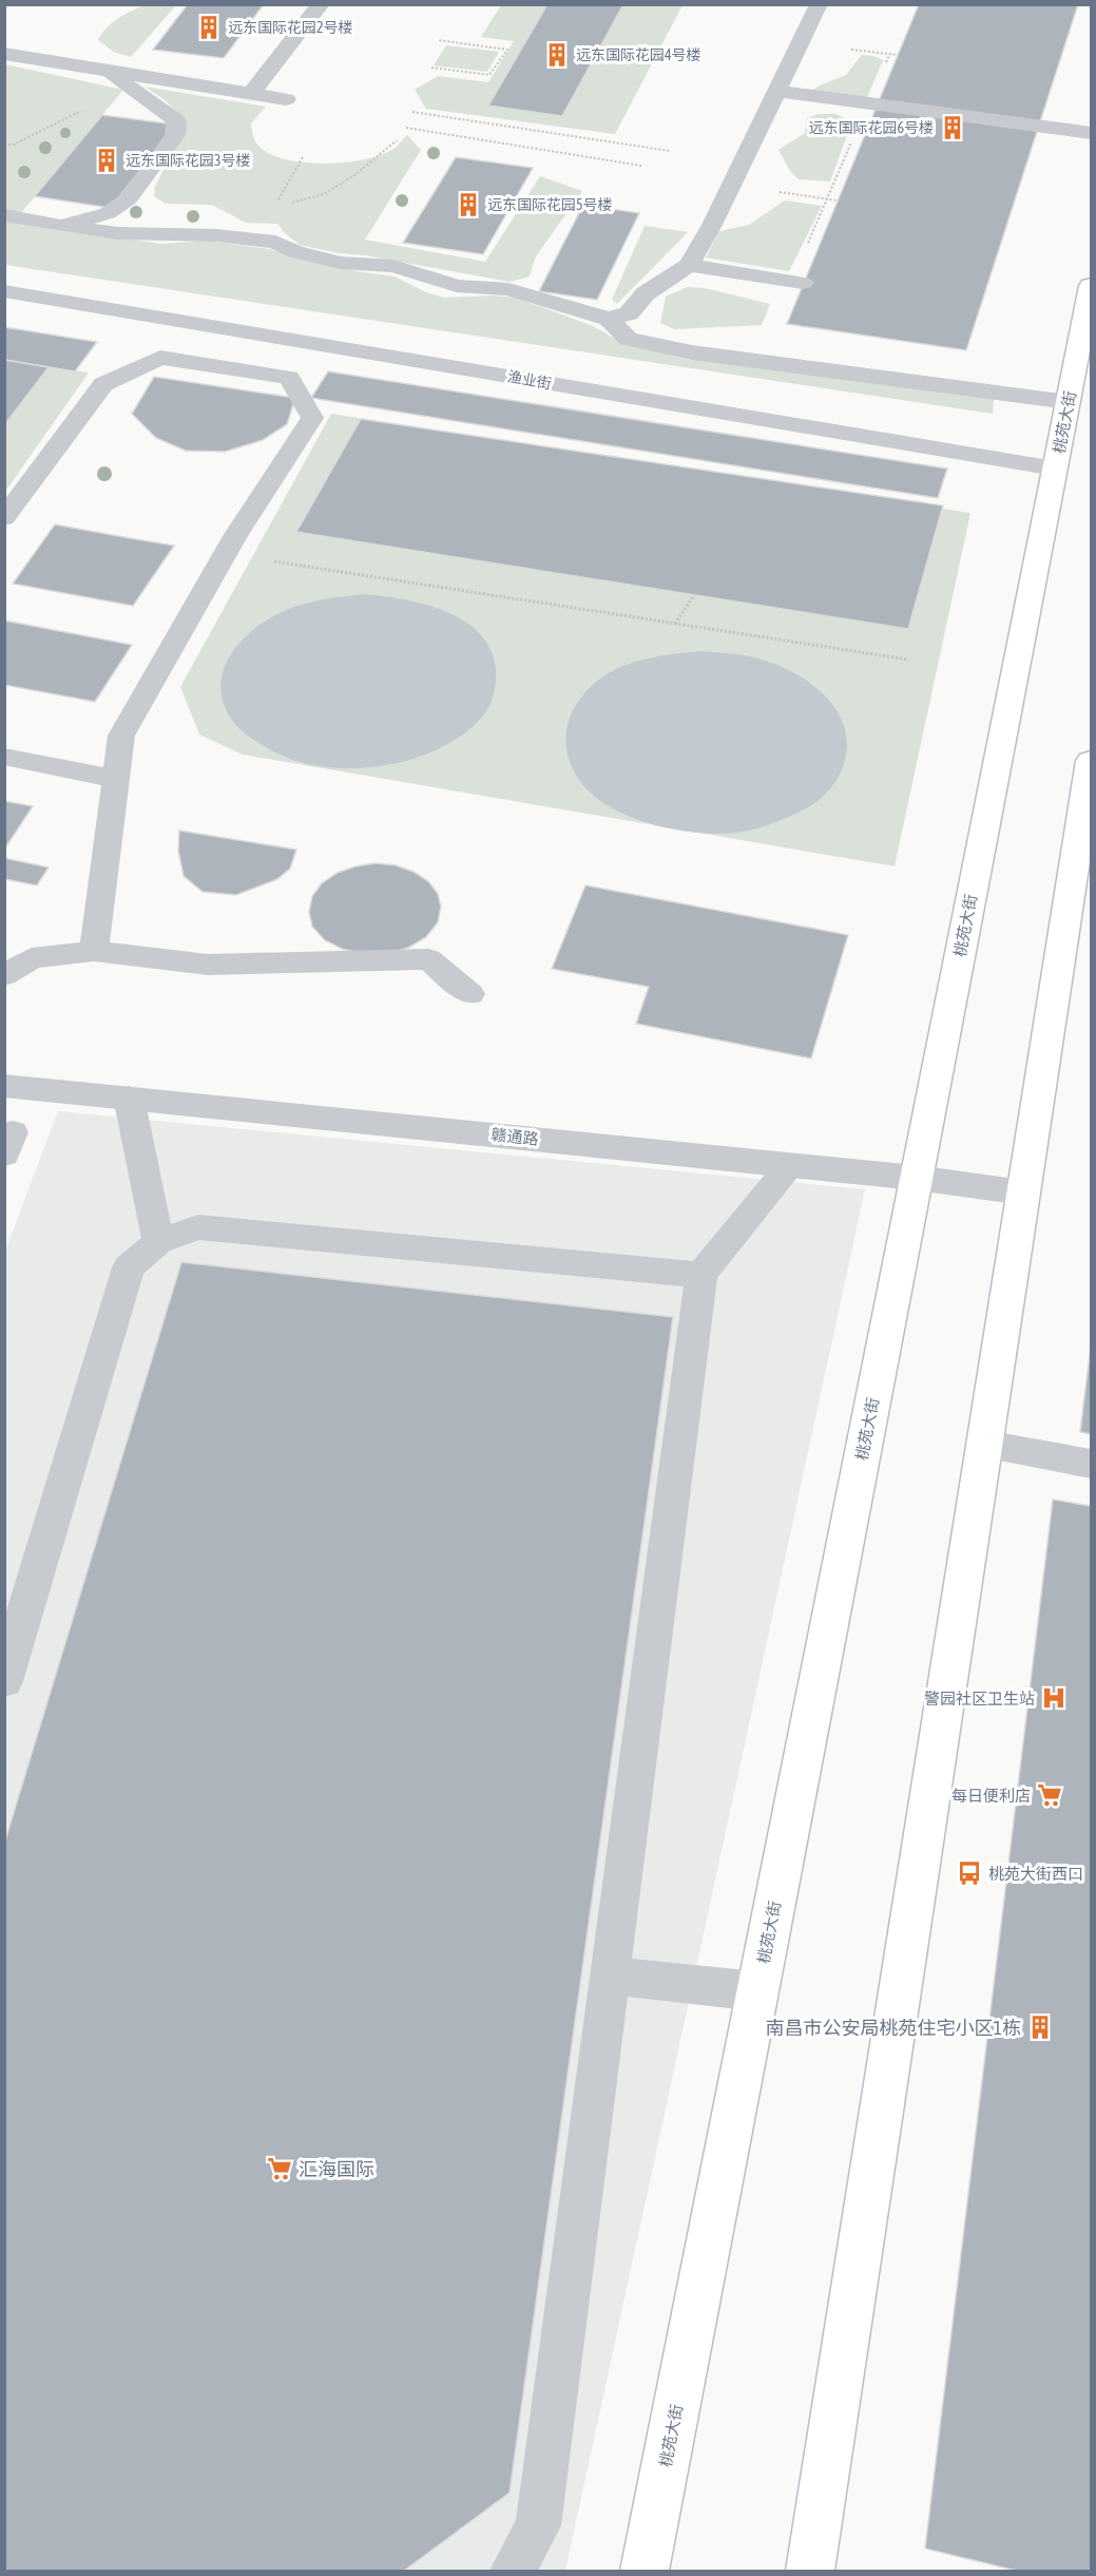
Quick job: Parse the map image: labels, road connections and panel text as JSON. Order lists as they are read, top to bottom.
{
  "streets": {
    "main road": ["桃苑大街"],
    "street": ["赣通路"],
    "lane": ["渔业街"]
  },
  "crossings": [
    ["渔业街", "桃苑大街"],
    ["桃苑大街", "赣通路"]
  ],
  "places": {
    "building": [
      "远东国际花园2号楼",
      "远东国际花园4号楼",
      "远东国际花园6号楼",
      "远东国际花园3号楼",
      "远东国际花园5号楼",
      "南昌市公安局桃苑住宅小区1栋"
    ],
    "hospital": ["警园社区卫生站"],
    "supermarket": ["每日便利店", "汇海国际"],
    "bus stop": ["桃苑大街西口"]
  }
}
